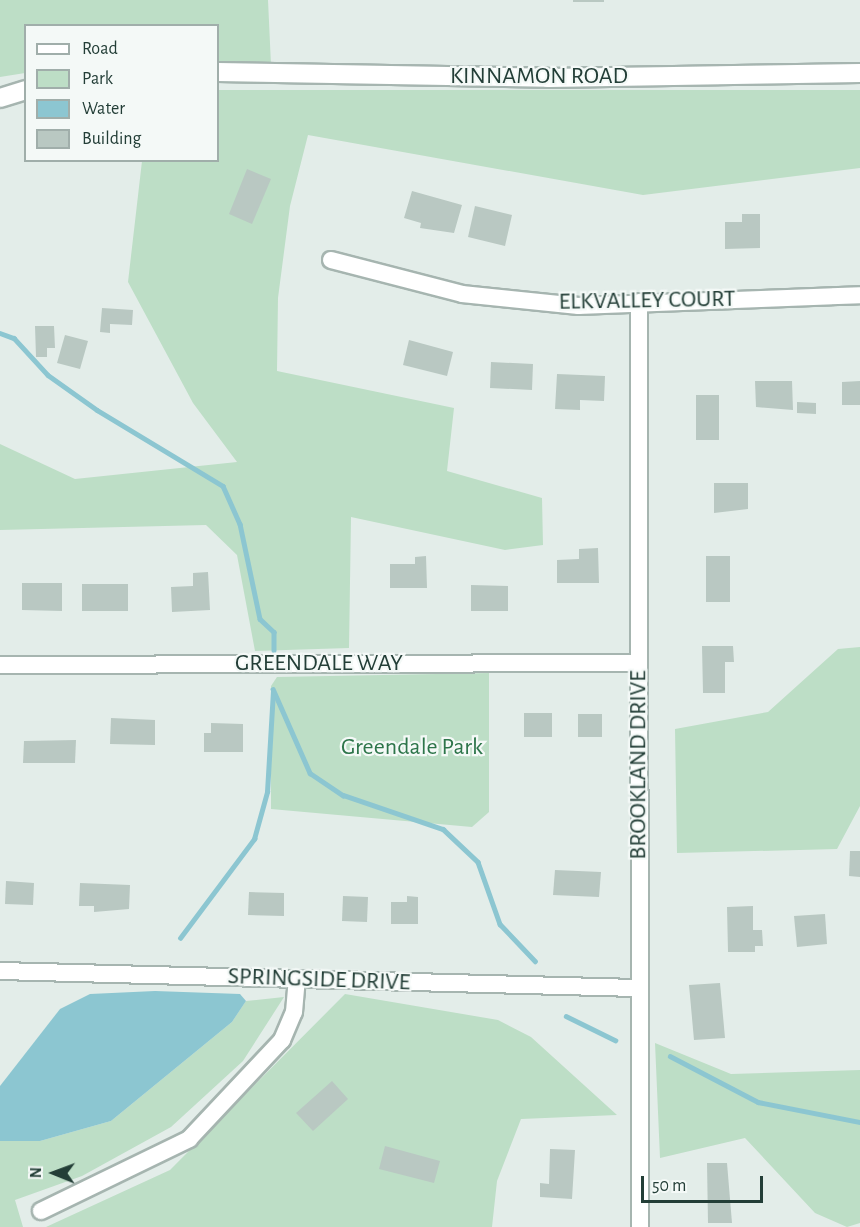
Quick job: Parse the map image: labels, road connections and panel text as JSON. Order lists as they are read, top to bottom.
{
  "streets": {
    "main road": ["KINNAMON ROAD"],
    "street": [
      "ELKVALLEY COURT",
      "GREENDALE WAY",
      "BROOKLAND DRIVE",
      "SPRINGSIDE DRIVE"
    ]
  },
  "crossings": [
    ["ELKVALLEY COURT", "BROOKLAND DRIVE"],
    ["GREENDALE WAY", "BROOKLAND DRIVE"],
    ["BROOKLAND DRIVE", "SPRINGSIDE DRIVE"]
  ],
  "parks": ["Greendale Park"],
  "legend": [
    "Road",
    "Park",
    "Water",
    "Building"
  ],
  "scale_bar": "50 m",
  "north": "left"
}
